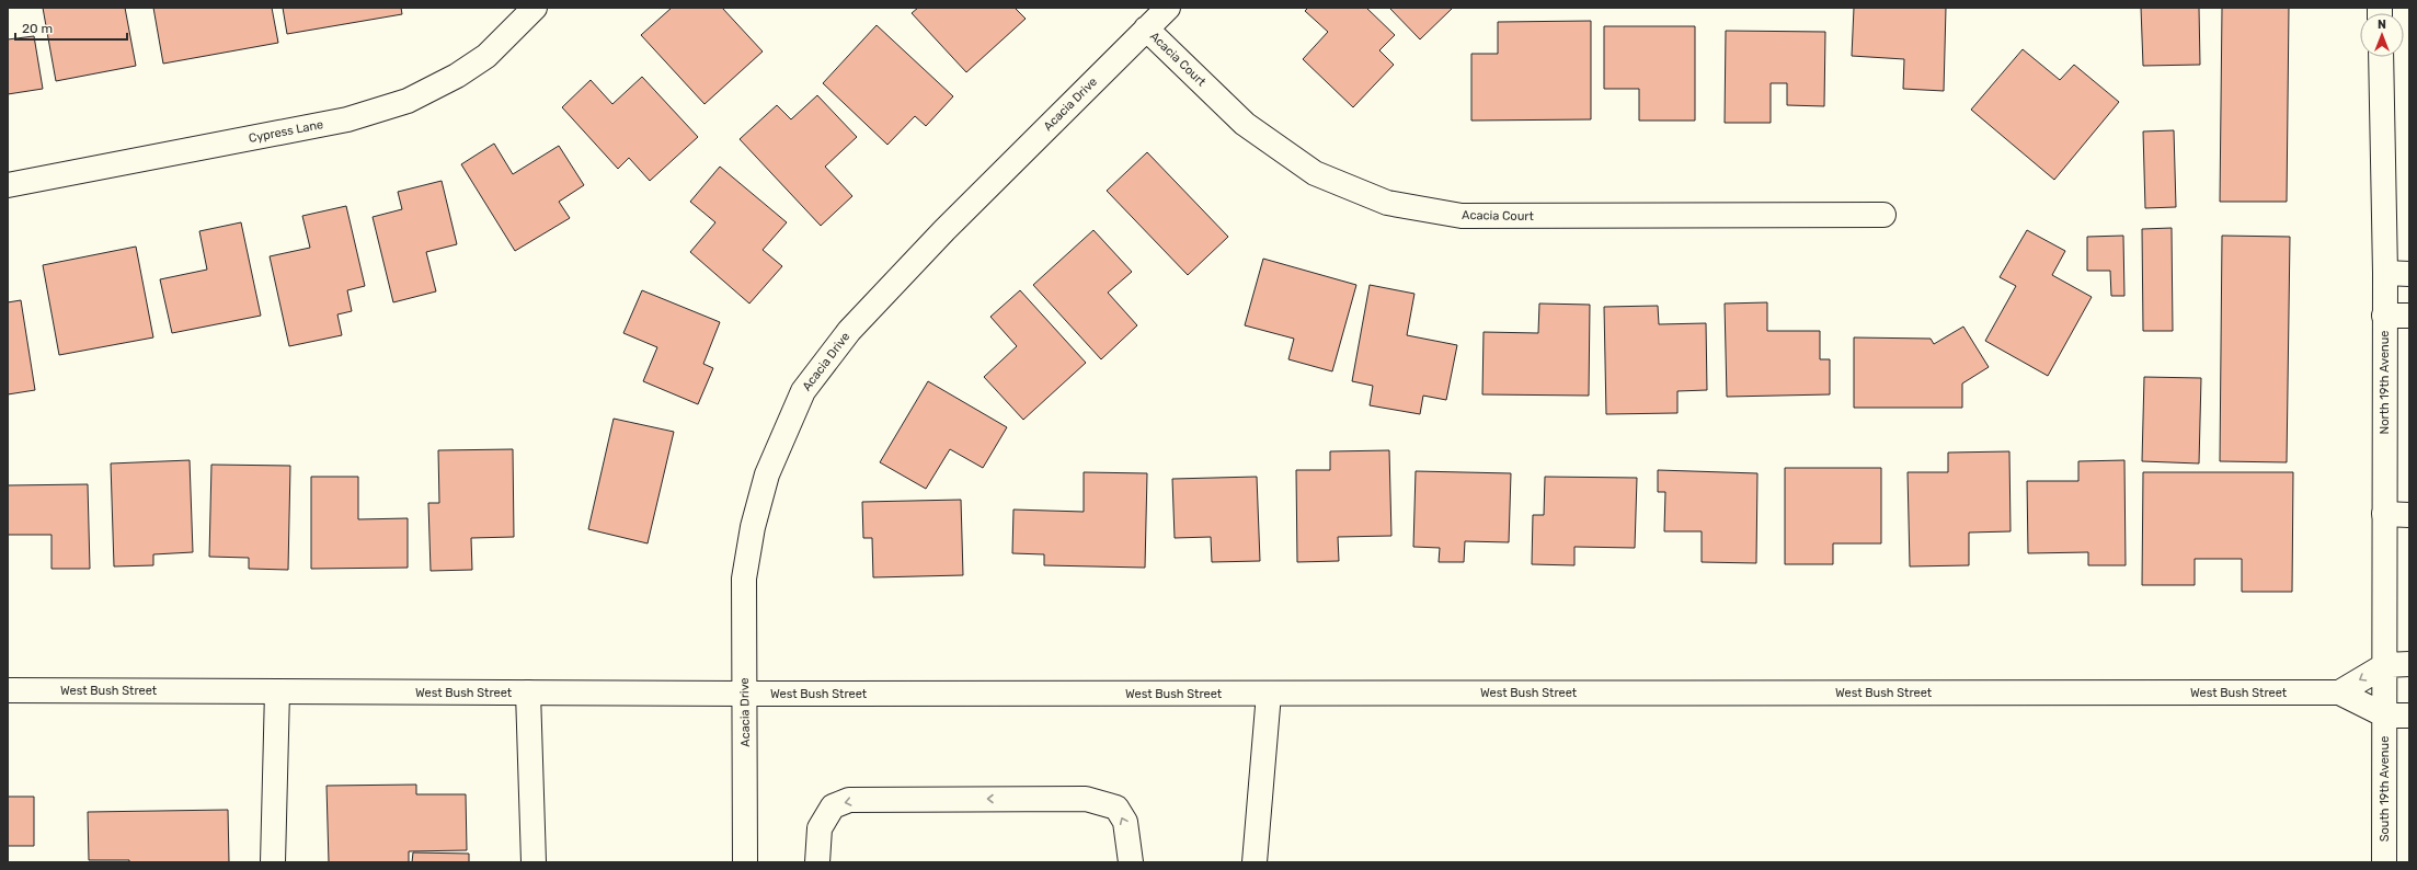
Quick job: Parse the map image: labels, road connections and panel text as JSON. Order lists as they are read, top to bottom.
{
  "streets": {
    "main road": [
      "Acacia Court",
      "Acacia Drive",
      "Cypress Lane",
      "North 19th Avenue",
      "West Bush Street",
      "South 19th Avenue"
    ]
  },
  "crossings": [
    ["Acacia Court", "Acacia Drive"],
    ["Acacia Drive", "West Bush Street"],
    ["North 19th Avenue", "West Bush Street"],
    ["North 19th Avenue", "South 19th Avenue"],
    ["West Bush Street", "South 19th Avenue"]
  ],
  "scale_bar": "20 m",
  "north": "top"
}
